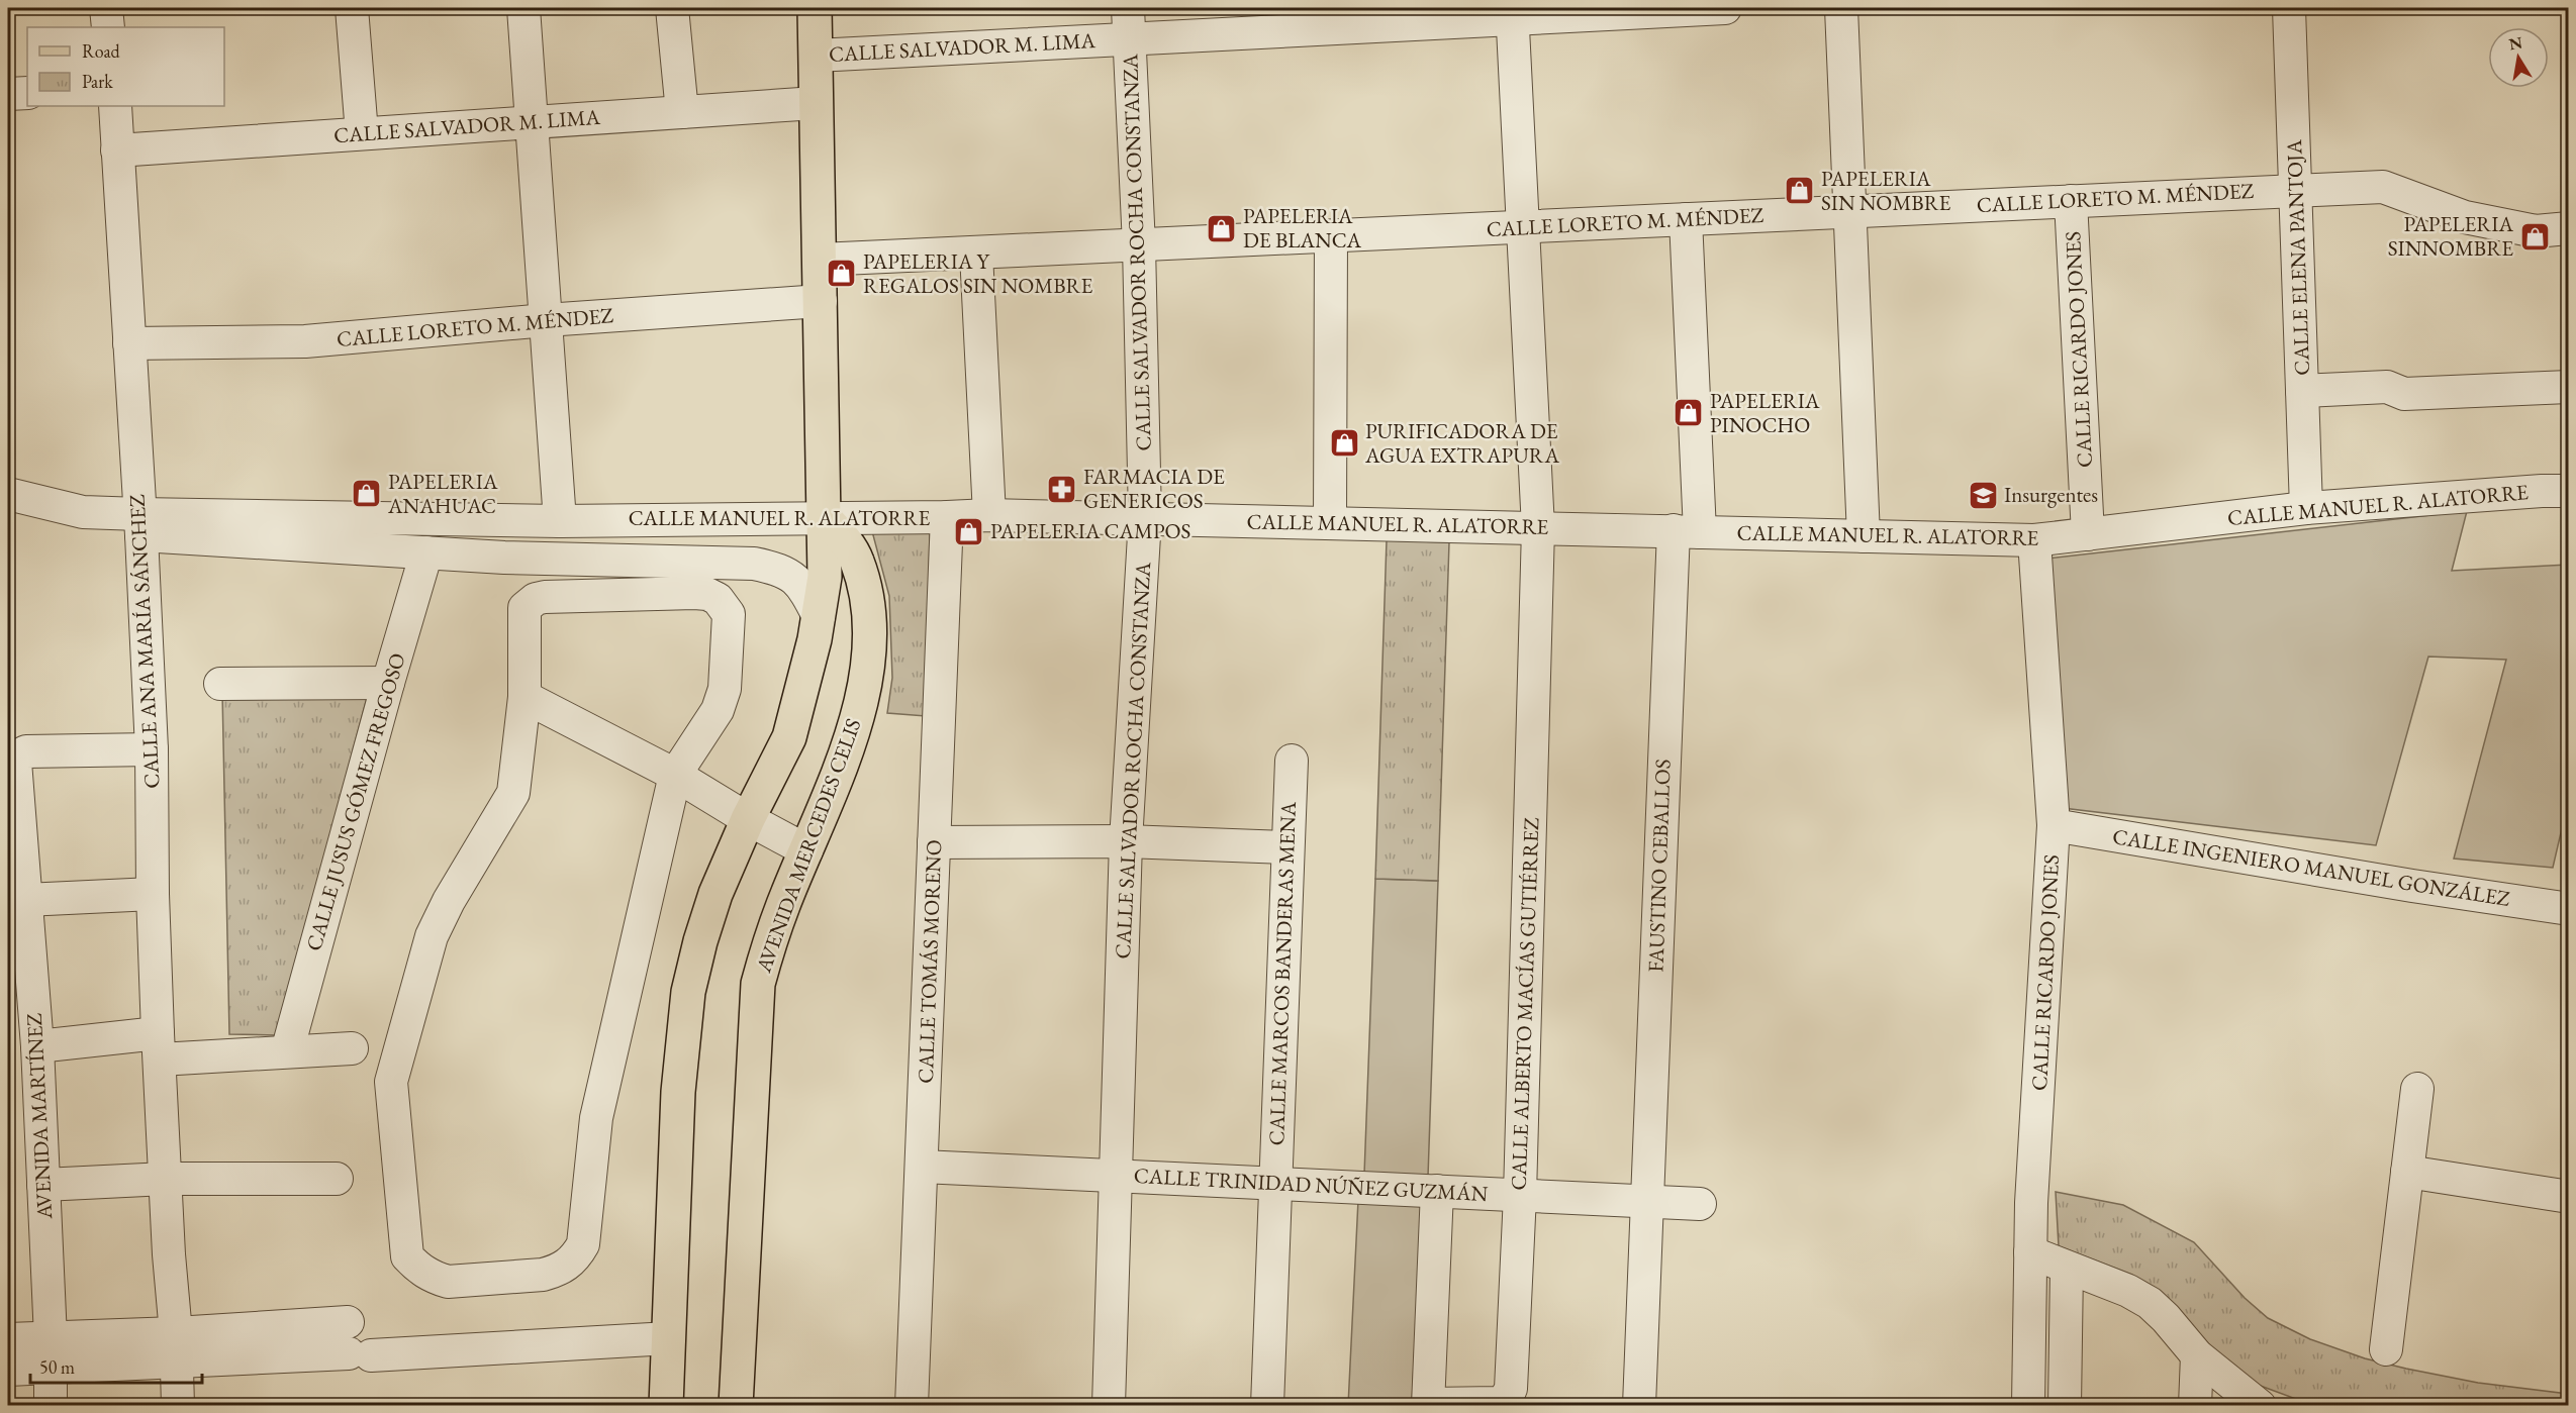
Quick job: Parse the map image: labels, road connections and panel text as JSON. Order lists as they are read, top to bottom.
{
  "streets": {
    "main road": ["AVENIDA MERCEDES CELIS"],
    "street": [
      "CALLE SALVADOR M. LIMA",
      "CALLE LORETO M. MÉNDEZ",
      "CALLE SALVADOR ROCHA CONSTANZA",
      "CALLE ELENA PANTOJA",
      "CALLE RICARDO JONES",
      "CALLE MANUEL R. ALATORRE",
      "CALLE ANA MARÍA SÁNCHEZ",
      "CALLE JUSUS GÓMEZ FREGOSO",
      "FAUSTINO CEBALLOS",
      "CALLE INGENIERO MANUEL GONZÁLEZ",
      "CALLE TOMÁS MORENO",
      "CALLE MARCOS BANDERAS MENA",
      "CALLE ALBERTO MACÍAS GUTIÉRREZ",
      "AVENIDA MARTÍNEZ",
      "CALLE TRINIDAD NÚÑEZ GUZMÁN"
    ]
  },
  "crossings": [
    ["CALLE SALVADOR M. LIMA", "CALLE SALVADOR ROCHA CONSTANZA"],
    ["CALLE SALVADOR M. LIMA", "CALLE ANA MARÍA SÁNCHEZ"],
    ["CALLE SALVADOR M. LIMA", "CALLE ALBERTO MACÍAS GUTIÉRREZ"],
    ["CALLE LORETO M. MÉNDEZ", "CALLE SALVADOR ROCHA CONSTANZA"],
    ["CALLE LORETO M. MÉNDEZ", "CALLE ELENA PANTOJA"],
    ["CALLE LORETO M. MÉNDEZ", "CALLE RICARDO JONES"],
    ["CALLE LORETO M. MÉNDEZ", "CALLE ANA MARÍA SÁNCHEZ"],
    ["CALLE LORETO M. MÉNDEZ", "FAUSTINO CEBALLOS"],
    ["CALLE LORETO M. MÉNDEZ", "CALLE ALBERTO MACÍAS GUTIÉRREZ"],
    ["CALLE SALVADOR ROCHA CONSTANZA", "CALLE MANUEL R. ALATORRE"],
    ["CALLE SALVADOR ROCHA CONSTANZA", "CALLE TRINIDAD NÚÑEZ GUZMÁN"],
    ["CALLE ELENA PANTOJA", "CALLE MANUEL R. ALATORRE"],
    ["CALLE RICARDO JONES", "CALLE MANUEL R. ALATORRE"],
    ["CALLE RICARDO JONES", "CALLE INGENIERO MANUEL GONZÁLEZ"],
    ["CALLE MANUEL R. ALATORRE", "CALLE ANA MARÍA SÁNCHEZ"],
    ["CALLE MANUEL R. ALATORRE", "AVENIDA MERCEDES CELIS"],
    ["CALLE MANUEL R. ALATORRE", "FAUSTINO CEBALLOS"],
    ["CALLE MANUEL R. ALATORRE", "CALLE TOMÁS MORENO"],
    ["CALLE MANUEL R. ALATORRE", "CALLE ALBERTO MACÍAS GUTIÉRREZ"],
    ["CALLE ANA MARÍA SÁNCHEZ", "AVENIDA MARTÍNEZ"],
    ["FAUSTINO CEBALLOS", "CALLE TRINIDAD NÚÑEZ GUZMÁN"],
    ["CALLE TOMÁS MORENO", "CALLE TRINIDAD NÚÑEZ GUZMÁN"],
    ["CALLE MARCOS BANDERAS MENA", "CALLE TRINIDAD NÚÑEZ GUZMÁN"],
    ["CALLE ALBERTO MACÍAS GUTIÉRREZ", "CALLE TRINIDAD NÚÑEZ GUZMÁN"]
  ],
  "places": {
    "shop": [
      "PAPELERIA SIN NOMBRE",
      "PAPELERIA DE BLANCA",
      "PAPELERIA SINNOMBRE",
      "PAPELERIA Y REGALOS SIN NOMBRE",
      "PAPELERIA PINOCHO",
      "PURIFICADORA DE AGUA EXTRAPURA",
      "PAPELERIA ANAHUAC",
      "PAPELERIA CAMPOS"
    ],
    "pharmacy": ["FARMACIA DE GENERICOS"],
    "school or university": ["Insurgentes"]
  },
  "legend": ["Road", "Park"],
  "scale_bar": "50 m",
  "north": "top"
}
